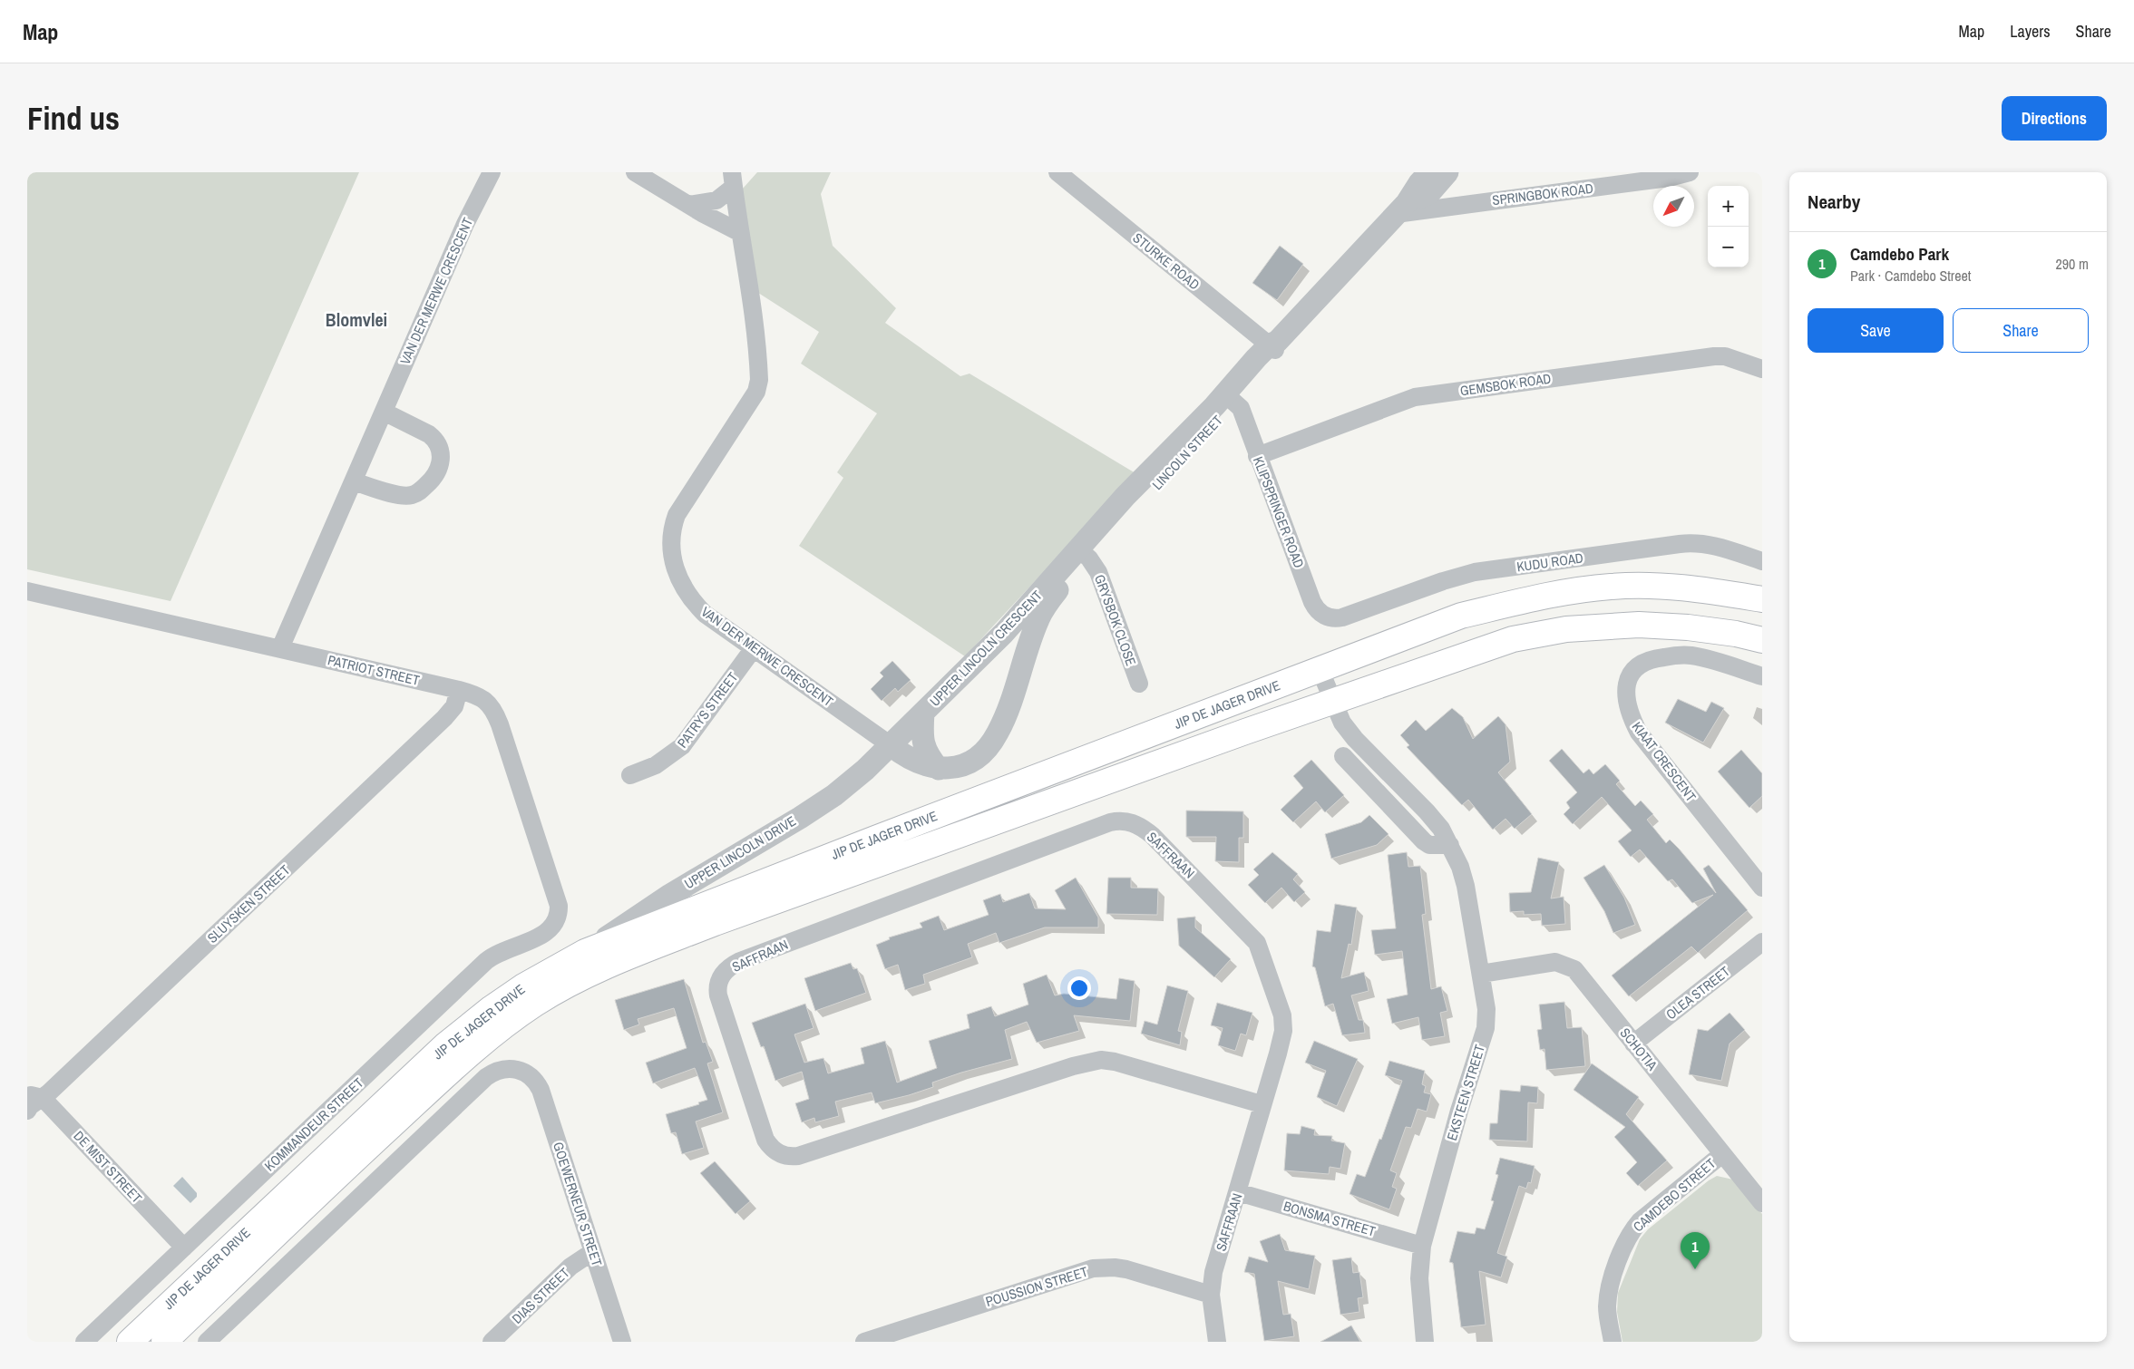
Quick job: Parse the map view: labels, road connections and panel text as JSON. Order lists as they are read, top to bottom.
{
  "streets": {
    "main road": ["JIP DE JAGER DRIVE"],
    "street": [
      "SPRINGBOK ROAD",
      "STURKE ROAD",
      "VAN DER MERWE CRESCENT",
      "GEMSBOK ROAD",
      "LINCOLN STREET",
      "KLIPSPRINGER ROAD",
      "KUDU ROAD",
      "GRYSBOK CLOSE",
      "UPPER LINCOLN CRESCENT",
      "PATRIOT STREET",
      "PATRYS STREET",
      "KIAAT CRESCENT",
      "UPPER LINCOLN DRIVE",
      "SAFFRAAN",
      "SLUYSKEN STREET",
      "OLEA STREET",
      "SCHOTIA",
      "EKSTEEN STREET",
      "KOMMANDEUR STREET",
      "DE MIST STREET",
      "CAMDEBO STREET",
      "GOEWERNEUR STREET",
      "BONSMA STREET",
      "POUSSION STREET",
      "DIAS STREET"
    ]
  },
  "crossings": [
    ["SPRINGBOK ROAD", "LINCOLN STREET"],
    ["STURKE ROAD", "LINCOLN STREET"],
    ["VAN DER MERWE CRESCENT", "UPPER LINCOLN CRESCENT"],
    ["VAN DER MERWE CRESCENT", "PATRIOT STREET"],
    ["VAN DER MERWE CRESCENT", "PATRYS STREET"],
    ["VAN DER MERWE CRESCENT", "UPPER LINCOLN DRIVE"],
    ["GEMSBOK ROAD", "KLIPSPRINGER ROAD"],
    ["LINCOLN STREET", "KLIPSPRINGER ROAD"],
    ["LINCOLN STREET", "GRYSBOK CLOSE"],
    ["LINCOLN STREET", "UPPER LINCOLN CRESCENT"],
    ["KLIPSPRINGER ROAD", "KUDU ROAD"],
    ["GRYSBOK CLOSE", "UPPER LINCOLN CRESCENT"],
    ["UPPER LINCOLN CRESCENT", "UPPER LINCOLN DRIVE"],
    ["PATRIOT STREET", "SLUYSKEN STREET"],
    ["PATRIOT STREET", "KOMMANDEUR STREET"],
    ["JIP DE JAGER DRIVE", "UPPER LINCOLN DRIVE"],
    ["JIP DE JAGER DRIVE", "EKSTEEN STREET"],
    ["SAFFRAAN", "BONSMA STREET"],
    ["SAFFRAAN", "POUSSION STREET"],
    ["SLUYSKEN STREET", "DE MIST STREET"],
    ["OLEA STREET", "SCHOTIA"],
    ["SCHOTIA", "EKSTEEN STREET"],
    ["SCHOTIA", "CAMDEBO STREET"],
    ["EKSTEEN STREET", "BONSMA STREET"],
    ["KOMMANDEUR STREET", "DE MIST STREET"],
    ["GOEWERNEUR STREET", "DIAS STREET"]
  ],
  "districts": ["Blomvlei"],
  "north": "bottom left",
  "page": {
    "header": "Map",
    "nav": ["Map", "Layers", "Share"],
    "buttons": [
      "Directions",
      ["Save", "Share"]
    ],
    "title": "Find us",
    "heading": "Nearby",
    "map_buttons": ["+", "−"],
    "list": [
      {
        "mark": "1",
        "name": "Camdebo Park",
        "note": "Park · Camdebo Street",
        "value": "290 m"
      }
    ],
    "pins": "1"
  }
}
